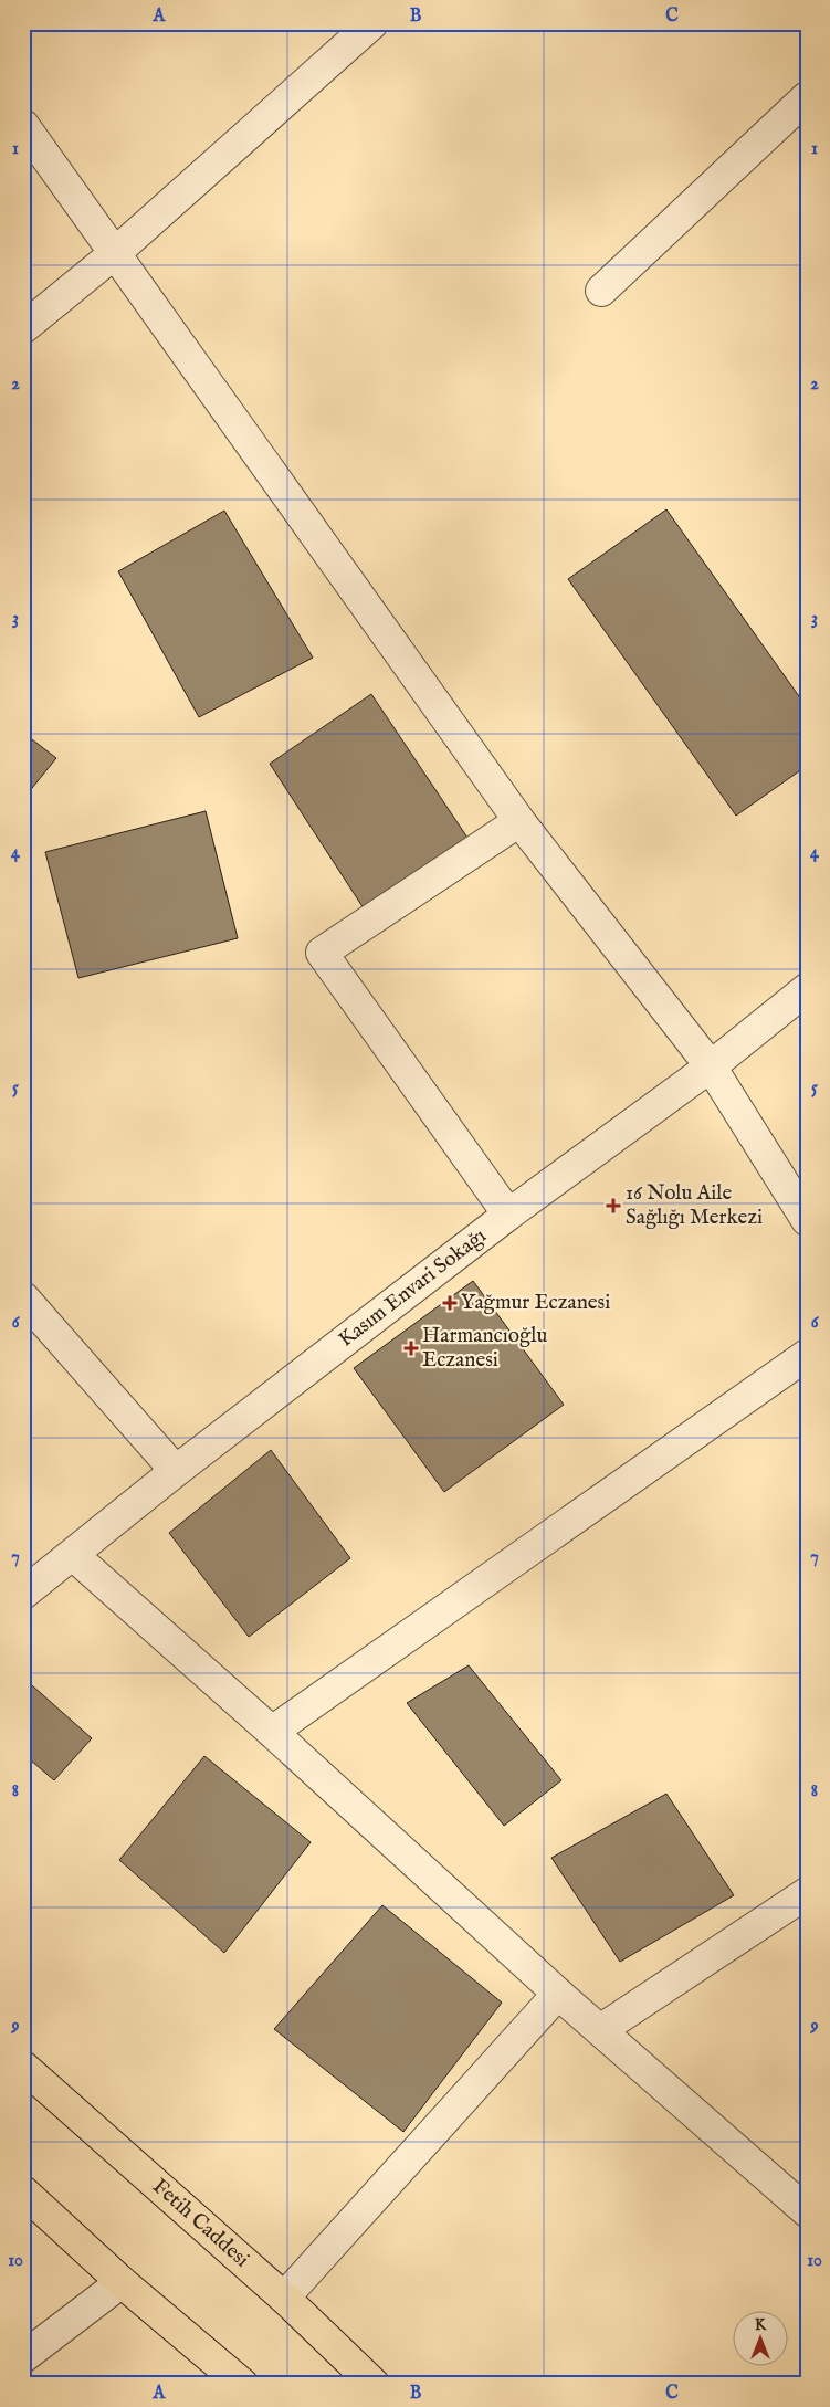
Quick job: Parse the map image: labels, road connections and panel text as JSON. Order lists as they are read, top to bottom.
{
  "streets": {
    "main road": ["Fetih Caddesi"],
    "street": ["Kasım Envari Sokağı"]
  },
  "places": {
    "health": ["16 Nolu Aile Sağlığı Merkezi", "Yağmur Eczanesi", "Harmancıoğlu Eczanesi"]
  },
  "north": "top",
  "grid": {
    "columns": ["A", "B", "C"],
    "rows": [
      "1",
      "2",
      "3",
      "4",
      "5",
      "6",
      "7",
      "8",
      "9",
      "10"
    ]
  }
}
